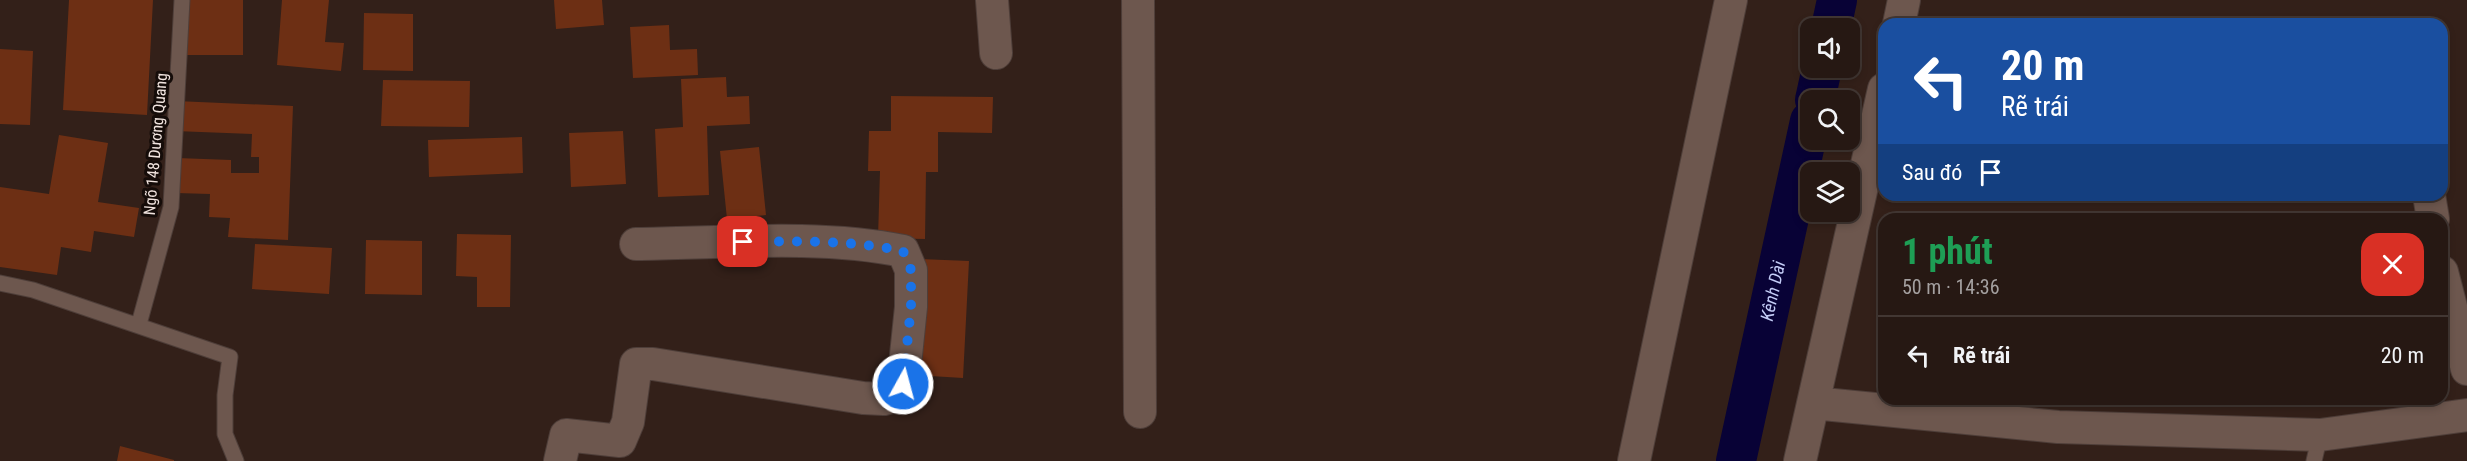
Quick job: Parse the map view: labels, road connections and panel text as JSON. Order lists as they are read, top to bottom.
{
  "streets": {
    "lane": ["Ngõ 148 Dương Quang"]
  },
  "water": ["Kênh Dài"],
  "page": {
    "turn": ["20 m", "Rẽ trái"],
    "then": "Sau đó",
    "heading": ["1 phút", "50 m · 14:36"],
    "list": [
      {
        "name": "Rẽ trái",
        "value": "20 m"
      }
    ]
  }
}
